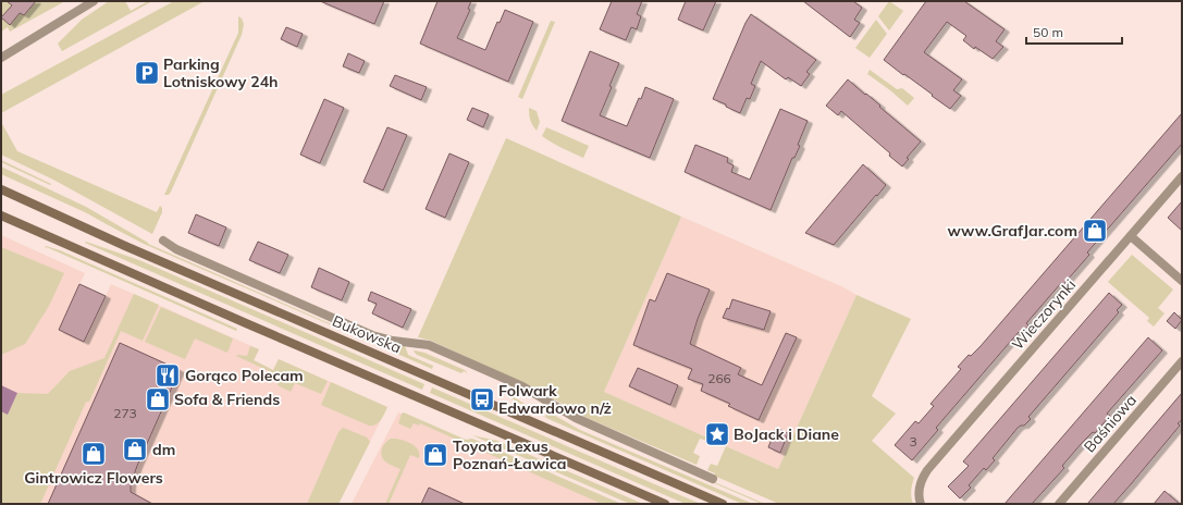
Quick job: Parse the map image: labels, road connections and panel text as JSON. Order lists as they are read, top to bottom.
{
  "streets": {
    "main road": ["Bukowska"],
    "street": ["Wieczorynki", "Baśniowa"]
  },
  "places": {
    "parking": ["Parking Lotniskowy 24h"],
    "shop": [
      "www.GrafJar.com",
      "Sofa & Friends",
      "dm",
      "Gintrowicz Flowers",
      "Toyota Lexus Poznań-Ławica"
    ],
    "restaurant": ["Gorąco Polecam"],
    "bus stop": ["Folwark Edwardowo n/ż"],
    "place": ["BoJack i Diane"]
  },
  "house_numbers": ["266", "273", "3"],
  "scale_bar": "50 m"
}
